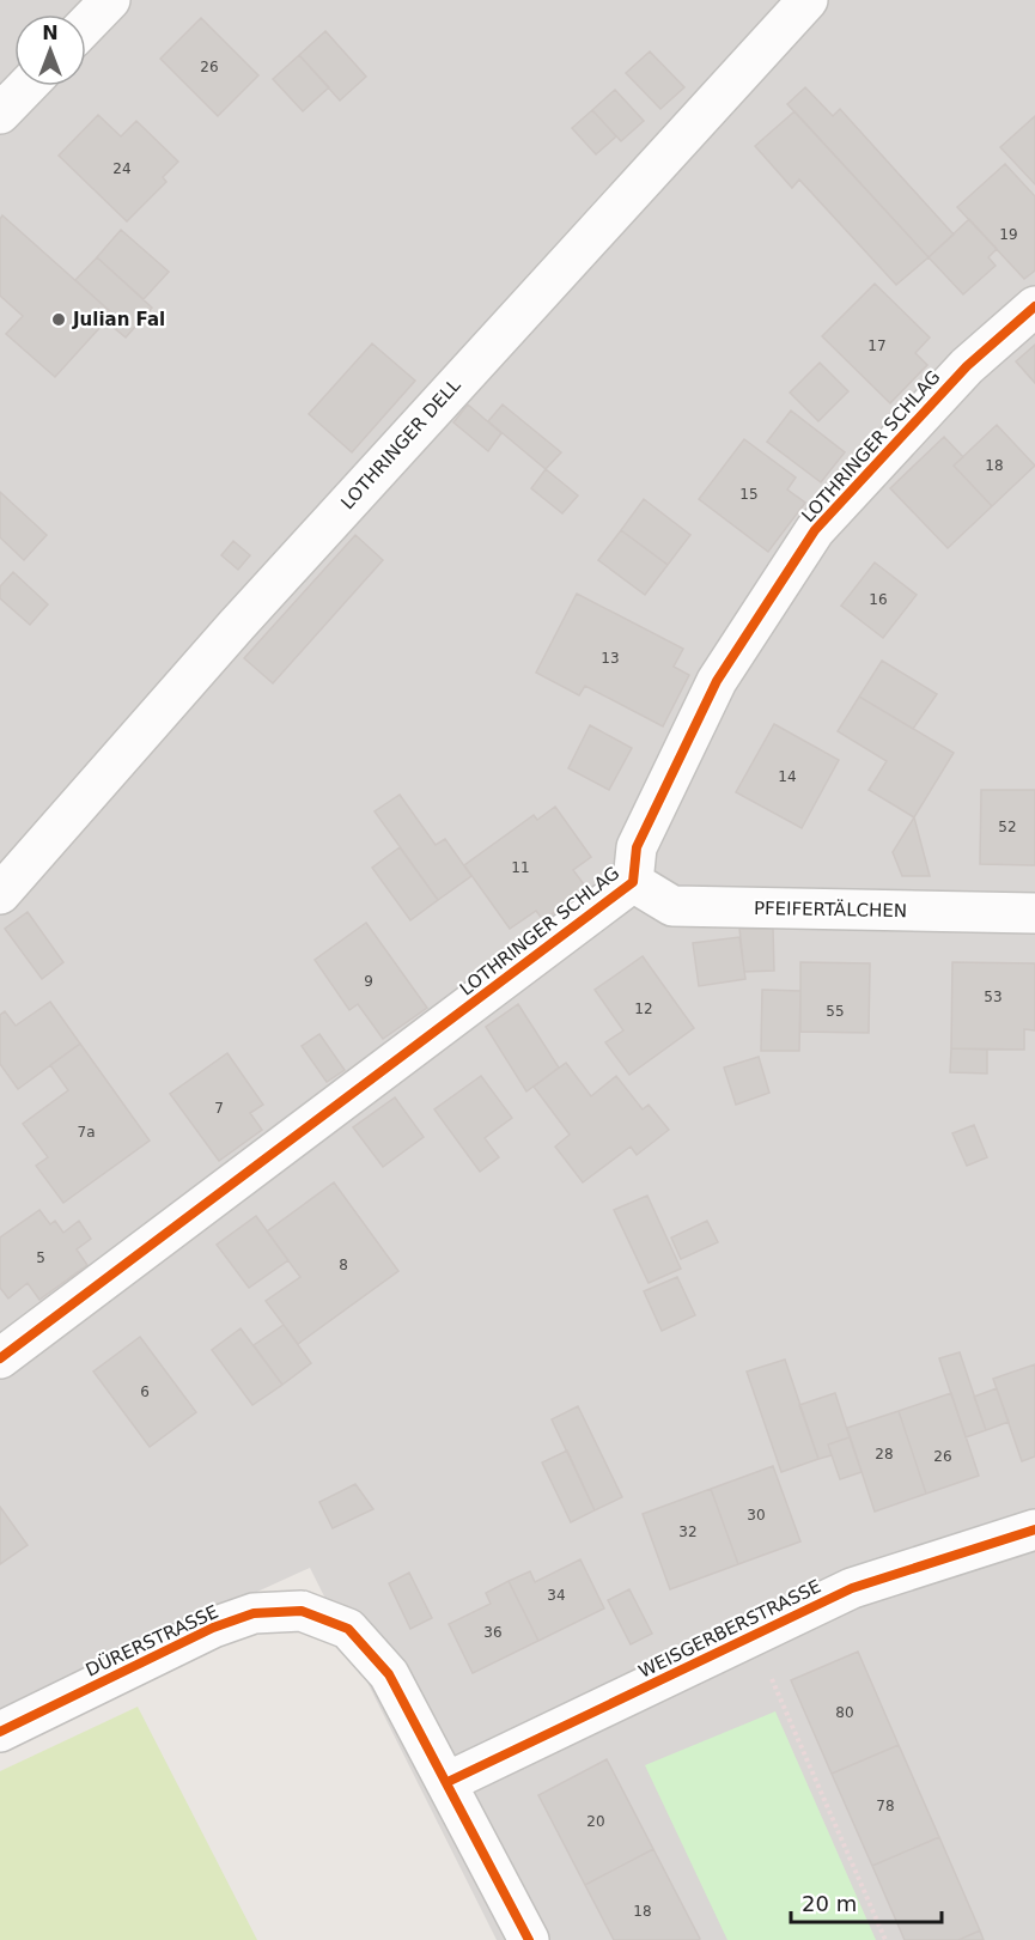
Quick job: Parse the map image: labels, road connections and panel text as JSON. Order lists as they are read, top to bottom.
{
  "streets": {
    "street": [
      "LOTHRINGER DELL",
      "LOTHRINGER SCHLAG",
      "PFEIFERTÄLCHEN",
      "WEISGERBERSTRASSE",
      "DÜRERSTRASSE"
    ]
  },
  "crossings": [
    ["LOTHRINGER SCHLAG", "PFEIFERTÄLCHEN"],
    ["WEISGERBERSTRASSE", "DÜRERSTRASSE"]
  ],
  "places": ["Julian Fal"],
  "house_numbers": [
    "26",
    "24",
    "19",
    "17",
    "18",
    "15",
    "16",
    "13",
    "14",
    "52",
    "11",
    "9",
    "53",
    "12",
    "55",
    "7",
    "7a",
    "5",
    "8",
    "6",
    "28",
    "26",
    "30",
    "32",
    "34",
    "36",
    "80",
    "78",
    "20",
    "18"
  ],
  "scale_bar": "20 m",
  "north": "top"
}
